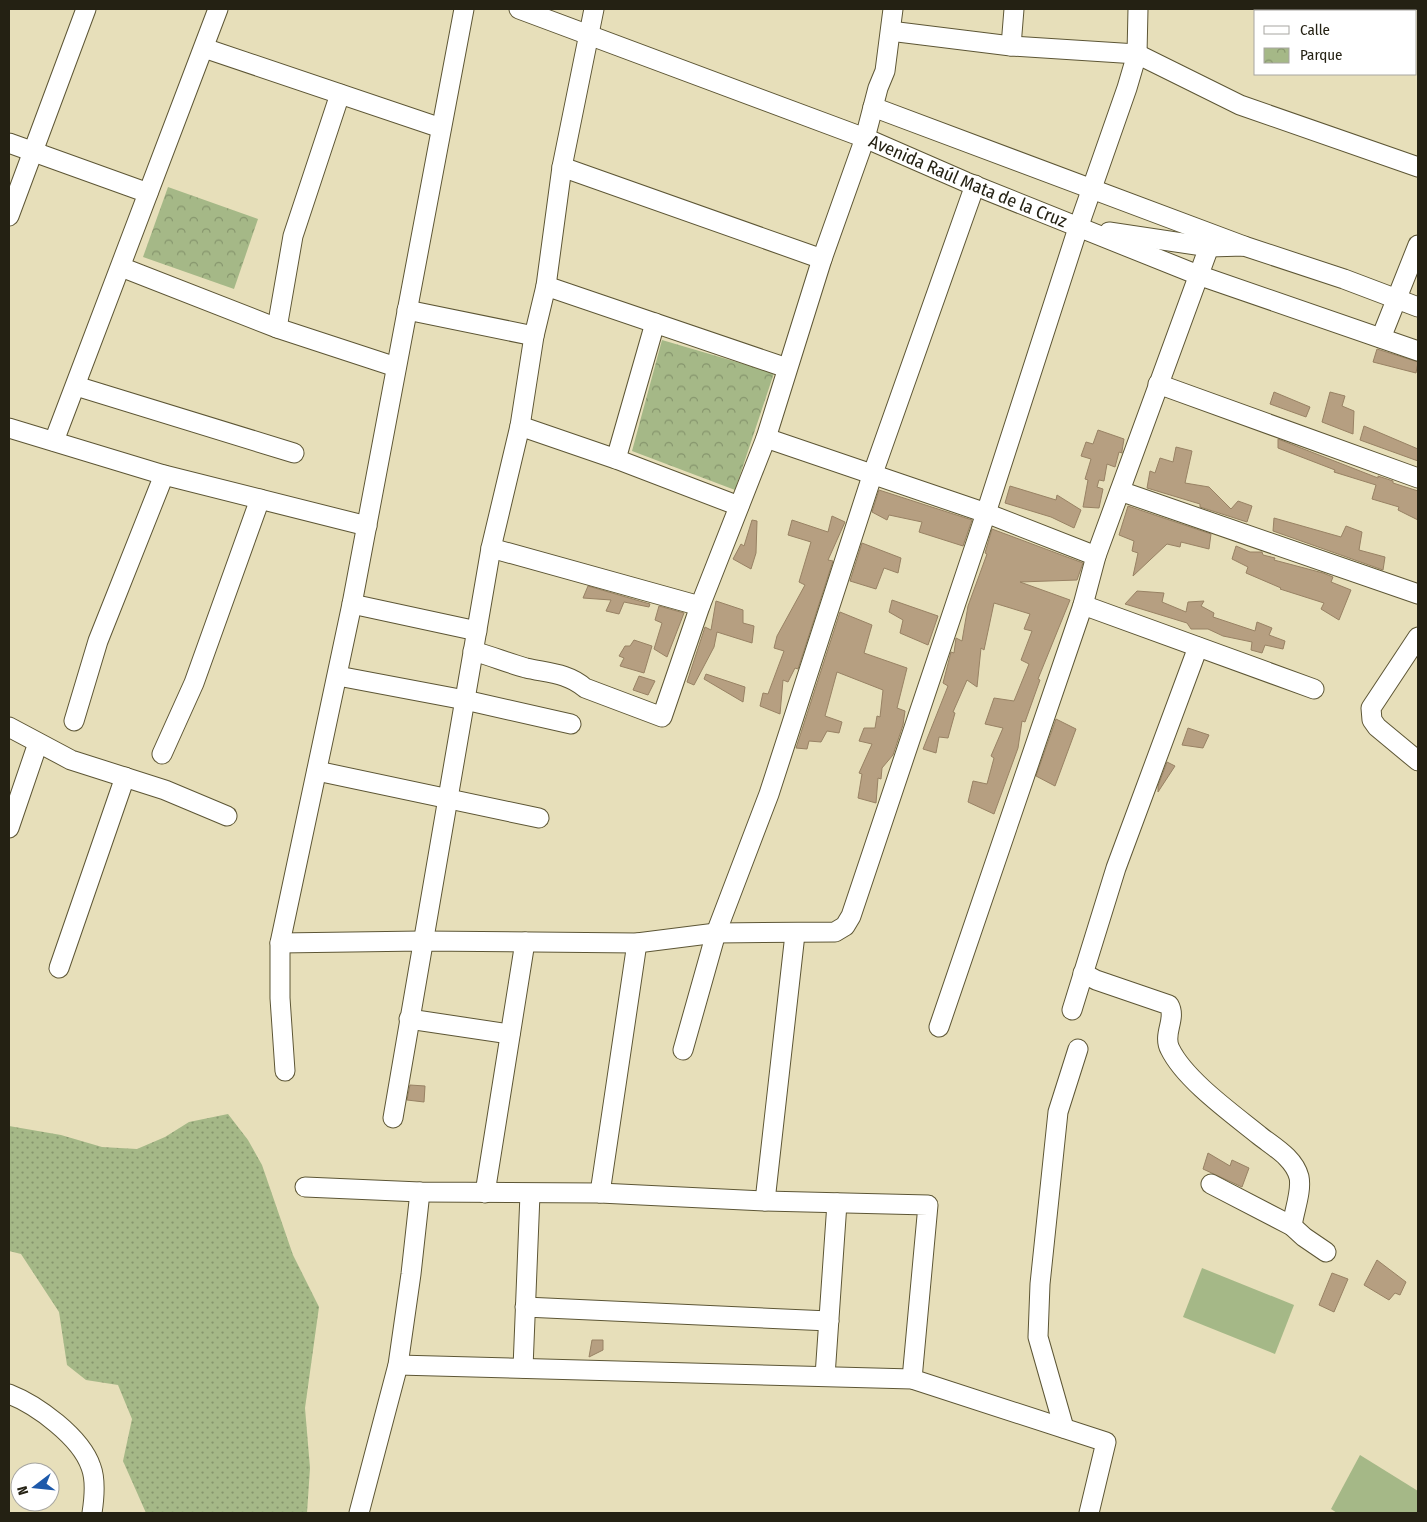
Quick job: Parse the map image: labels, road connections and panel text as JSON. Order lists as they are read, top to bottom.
{
  "streets": {
    "street": ["Avenida Raúl Mata de la Cruz"]
  },
  "legend": ["Calle", "Parque"],
  "north": "left"
}
